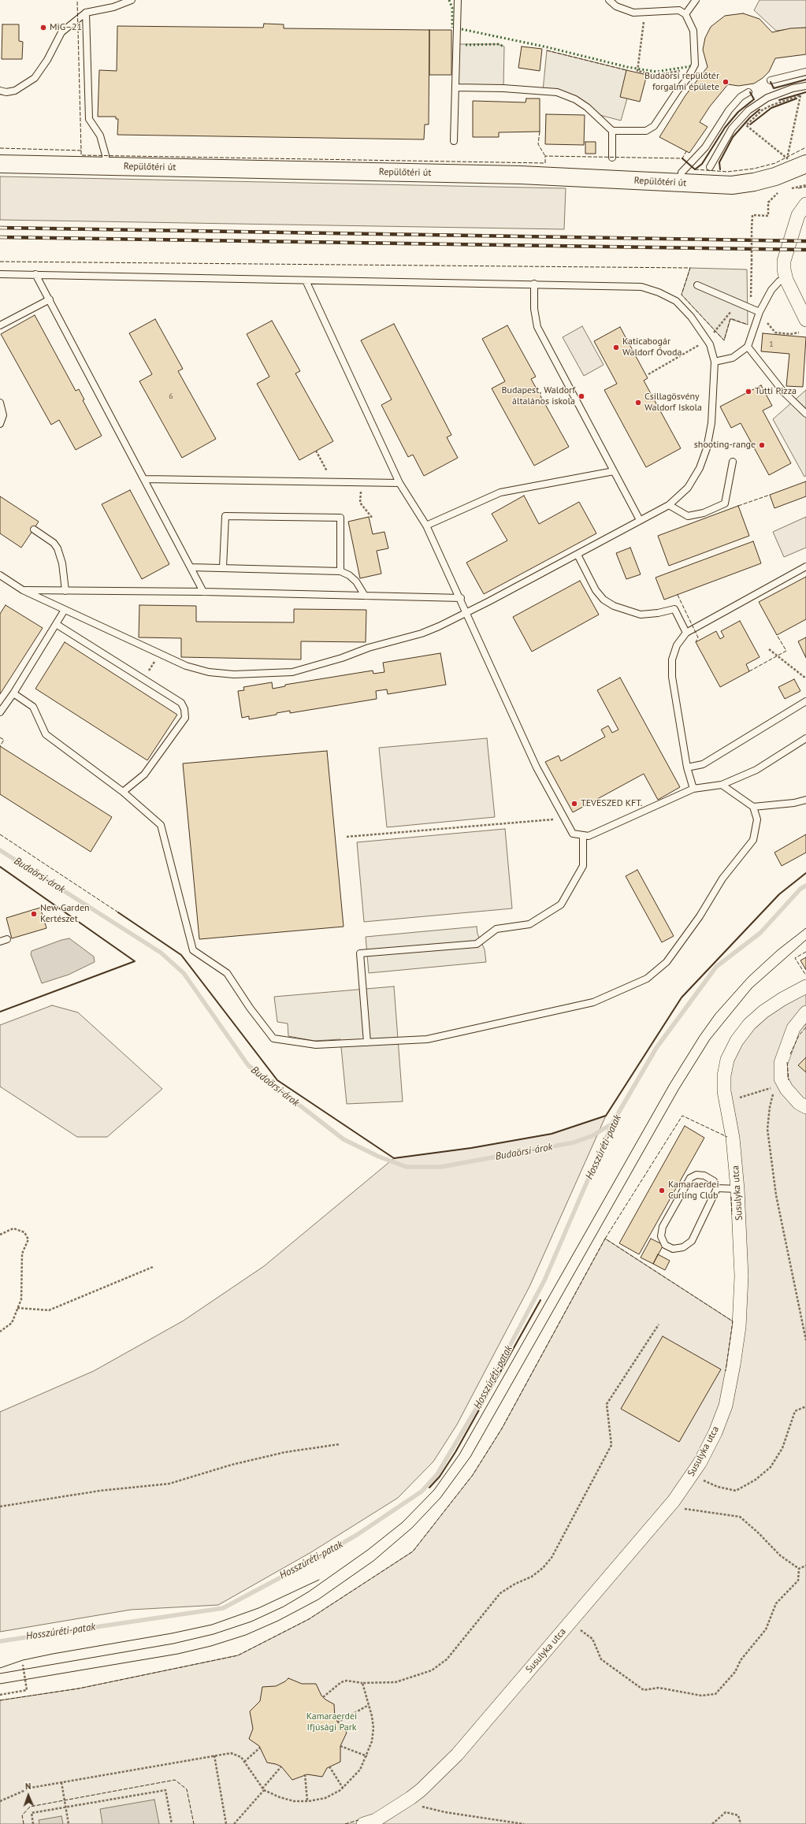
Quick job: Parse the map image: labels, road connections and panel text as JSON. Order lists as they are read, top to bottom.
{
  "streets": {
    "street": ["Repülőtéri út", "Susulyka utca"]
  },
  "water": ["Budaörsi-árok", "Hosszúréti-patak"],
  "parks": ["Kamaraerdei Ifjúsági Park"],
  "places": [
    "MiG–21",
    "Budaörsi repülőtér forgalmi épülete",
    "Katicabogár Waldorf Óvoda",
    "Tutti Pizza",
    "Budapest, Waldorf általános iskola",
    "Csillagösvény Waldorf Iskola",
    "shooting-range",
    "TEVESZED KFT.",
    "New Garden Kertészet",
    "Kamaraerdei Curling Club"
  ],
  "house_numbers": ["1", "6"],
  "north": "top"
}
